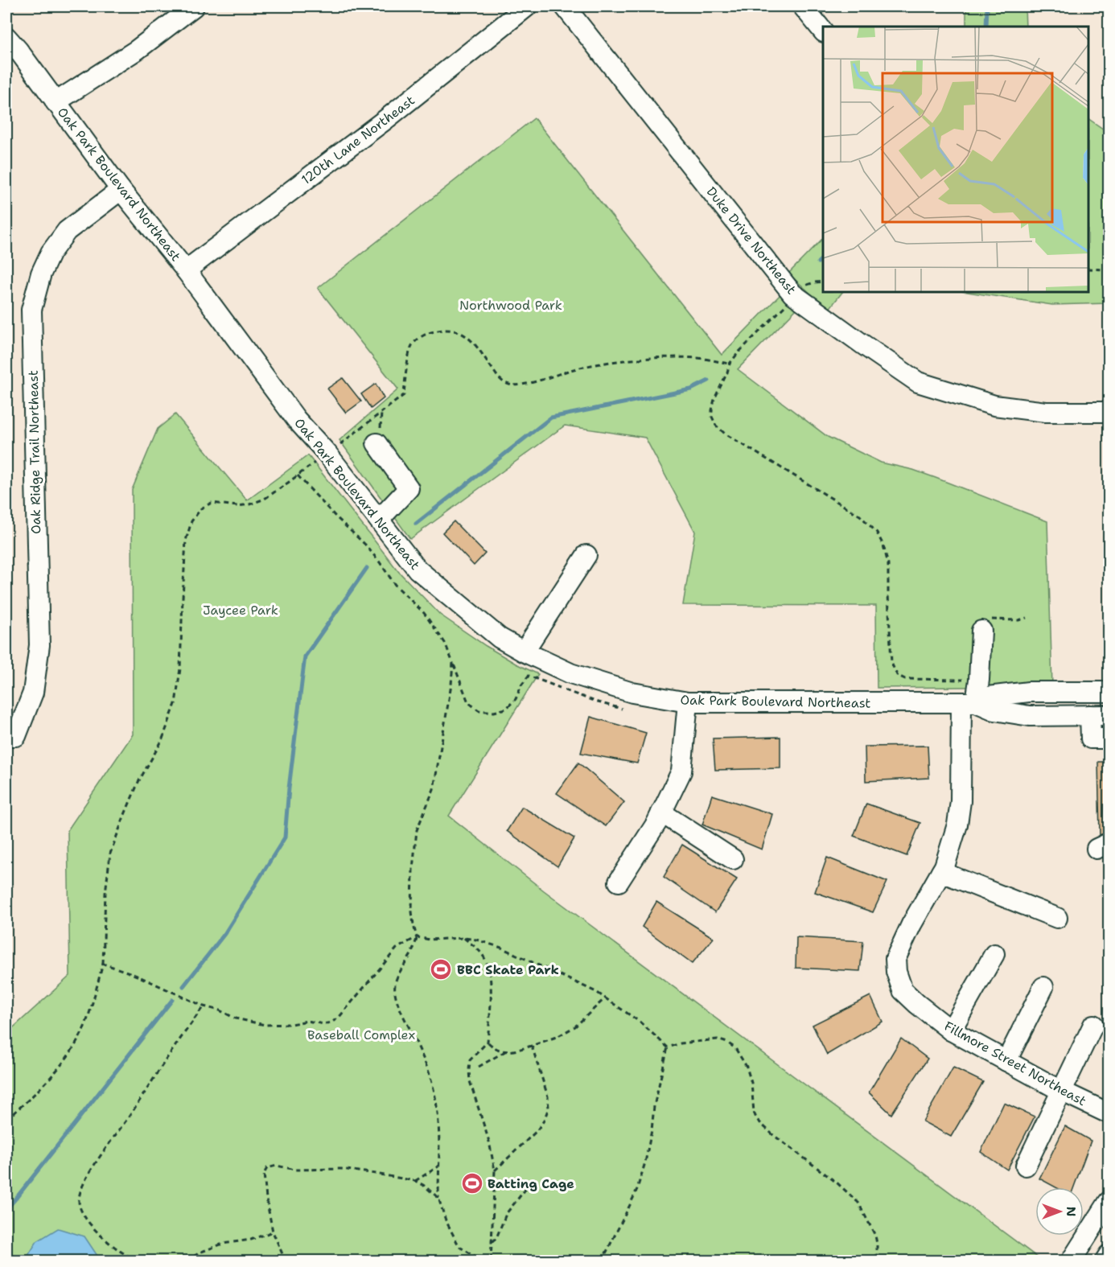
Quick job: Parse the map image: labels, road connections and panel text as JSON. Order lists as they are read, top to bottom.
{
  "streets": {
    "street": [
      "120th Lane Northeast",
      "Oak Park Boulevard Northeast",
      "Duke Drive Northeast",
      "Oak Ridge Trail Northeast",
      "Fillmore Street Northeast"
    ]
  },
  "crossings": [
    ["120th Lane Northeast", "Oak Park Boulevard Northeast"],
    ["Oak Park Boulevard Northeast", "Oak Ridge Trail Northeast"]
  ],
  "parks": ["Northwood Park", "Jaycee Park", "Baseball Complex"],
  "places": {
    "sports": ["BBC Skate Park", "Batting Cage"]
  },
  "north": "right"
}
